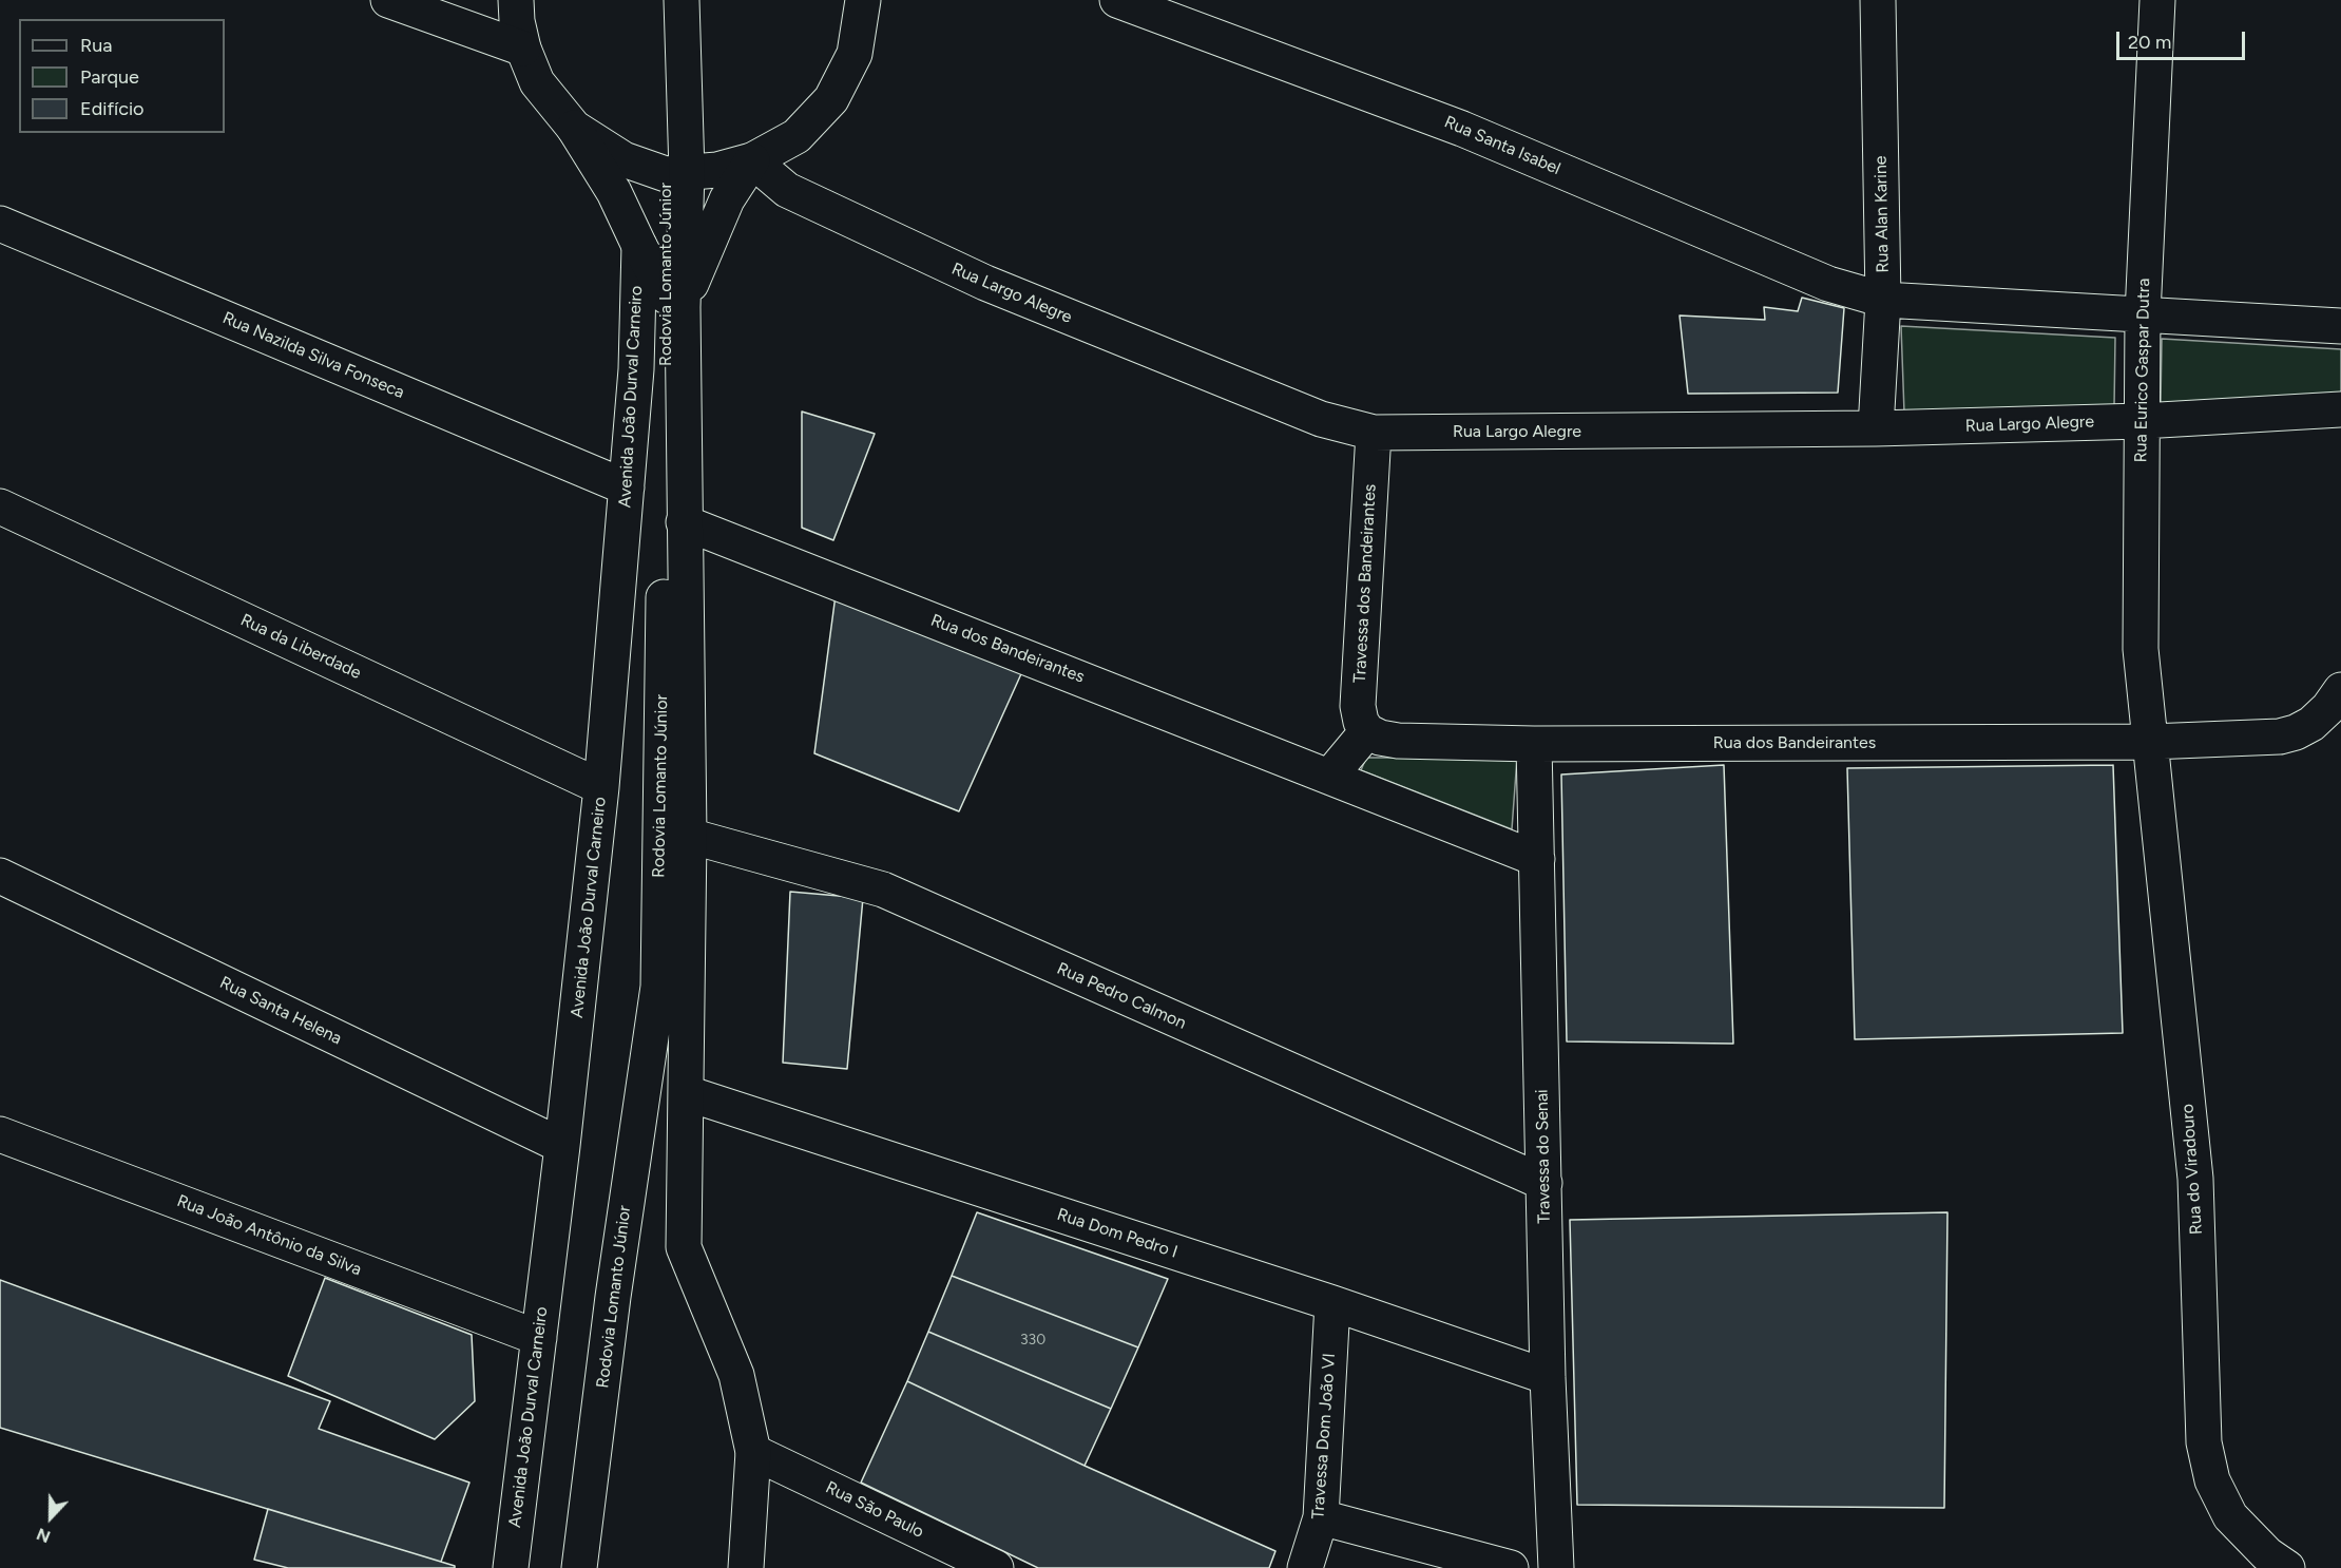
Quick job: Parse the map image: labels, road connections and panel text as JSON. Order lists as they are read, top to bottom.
{
  "streets": {
    "main road": [
      "Rua Santa Isabel",
      "Rua Alan Karine",
      "Rodovia Lomanto Júnior",
      "Rua Largo Alegre",
      "Rua Nazilda Silva Fonseca",
      "Rua Eurico Gaspar Dutra",
      "Avenida João Durval Carneiro",
      "Travessa dos Bandeirantes",
      "Rua da Liberdade",
      "Rua dos Bandeirantes",
      "Rua Pedro Calmon",
      "Rua Santa Helena",
      "Travessa do Senai",
      "Rua do Viradouro",
      "Rua Dom Pedro I",
      "Rua João Antônio da Silva",
      "Travessa Dom João VI",
      "Rua São Paulo"
    ]
  },
  "crossings": [
    ["Rua Santa Isabel", "Rua Alan Karine"],
    ["Rua Alan Karine", "Rua Largo Alegre"],
    ["Rodovia Lomanto Júnior", "Rua dos Bandeirantes"],
    ["Rodovia Lomanto Júnior", "Rua Pedro Calmon"],
    ["Rodovia Lomanto Júnior", "Rua Dom Pedro I"],
    ["Rodovia Lomanto Júnior", "Rua São Paulo"],
    ["Rua Largo Alegre", "Rua Eurico Gaspar Dutra"],
    ["Rua Largo Alegre", "Travessa dos Bandeirantes"],
    ["Rua Nazilda Silva Fonseca", "Avenida João Durval Carneiro"],
    ["Rua Eurico Gaspar Dutra", "Rua dos Bandeirantes"],
    ["Rua Eurico Gaspar Dutra", "Rua do Viradouro"],
    ["Avenida João Durval Carneiro", "Rua da Liberdade"],
    ["Avenida João Durval Carneiro", "Rua Santa Helena"],
    ["Avenida João Durval Carneiro", "Rua João Antônio da Silva"],
    ["Travessa dos Bandeirantes", "Rua dos Bandeirantes"],
    ["Rua dos Bandeirantes", "Travessa do Senai"],
    ["Rua dos Bandeirantes", "Rua do Viradouro"],
    ["Rua Pedro Calmon", "Travessa do Senai"],
    ["Travessa do Senai", "Rua Dom Pedro I"],
    ["Rua Dom Pedro I", "Travessa Dom João VI"]
  ],
  "house_numbers": ["330"],
  "legend": ["Rua", "Parque", "Edifício"],
  "scale_bar": "20 m",
  "north": "bottom"
}
